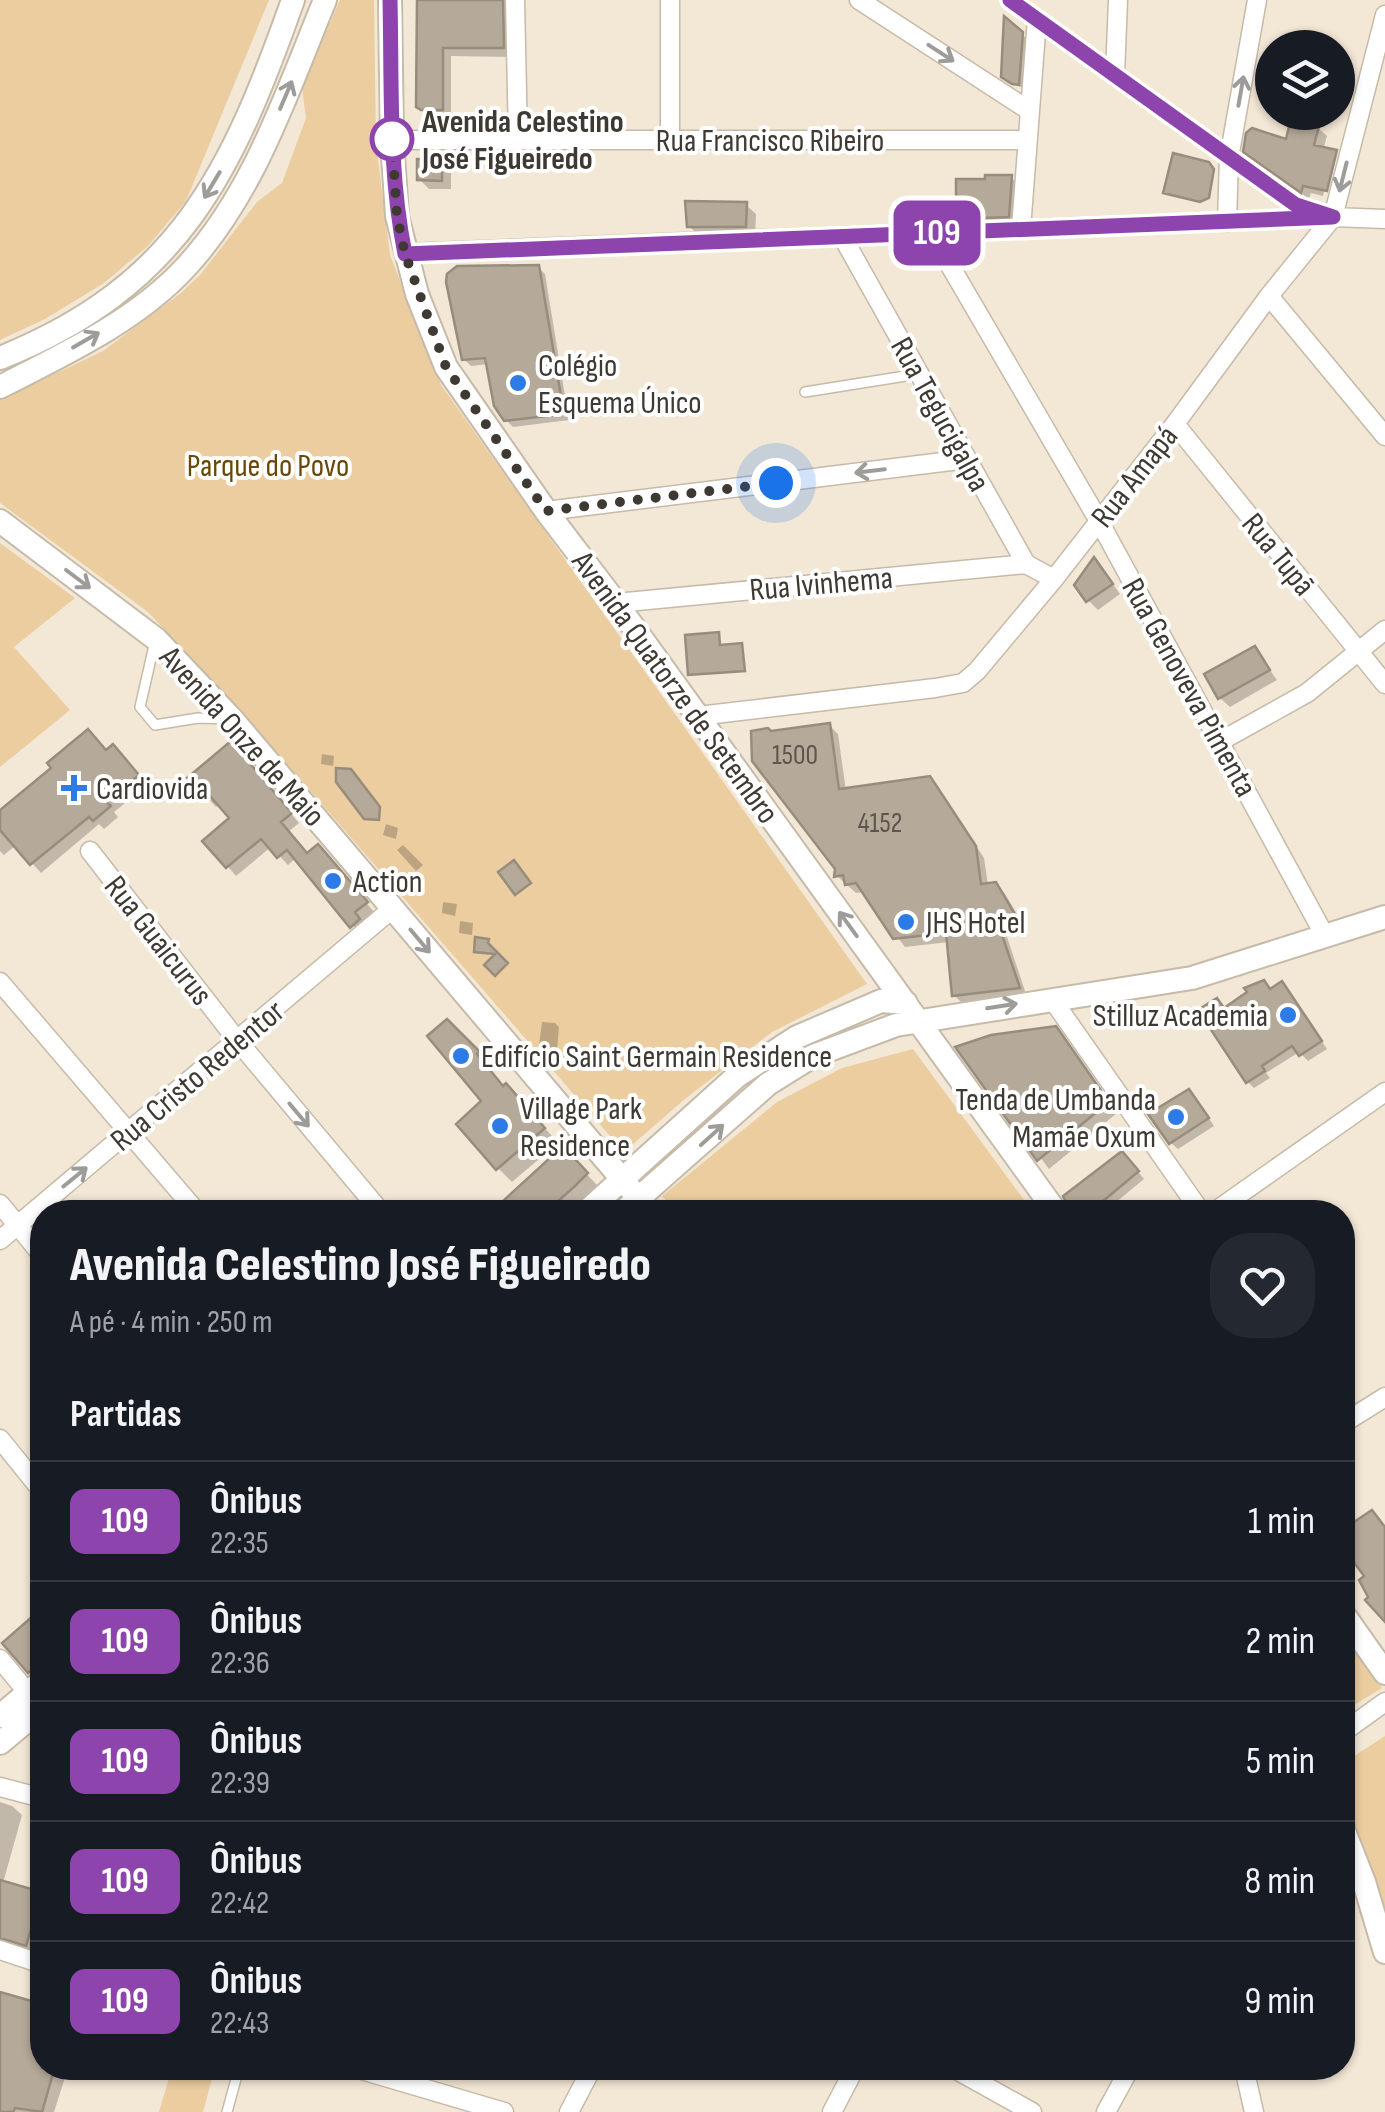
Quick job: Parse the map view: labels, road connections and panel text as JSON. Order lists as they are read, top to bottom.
{
  "streets": {
    "street": [
      "Rua Francisco Ribeiro",
      "Rua Tegucigalpa",
      "Rua Amapá",
      "Rua Tupã",
      "Rua Ivinhema",
      "Avenida Quatorze de Setembro",
      "Rua Genoveva Pimenta",
      "Avenida Onze de Maio",
      "Rua Guaicurus",
      "Rua Cristo Redentor"
    ]
  },
  "crossings": [
    ["Rua Francisco Ribeiro", "Avenida Quatorze de Setembro"],
    ["Rua Tegucigalpa", "Rua Ivinhema"],
    ["Rua Amapá", "Rua Tupã"],
    ["Rua Amapá", "Avenida Quatorze de Setembro"],
    ["Rua Amapá", "Rua Genoveva Pimenta"],
    ["Rua Ivinhema", "Avenida Quatorze de Setembro"],
    ["Avenida Onze de Maio", "Rua Cristo Redentor"],
    ["Rua Guaicurus", "Rua Cristo Redentor"]
  ],
  "one_way": ["Avenida Onze de Maio"],
  "parks": ["Parque do Povo"],
  "places": {
    "other": [
      "Avenida Celestino José Figueiredo",
      "Colégio Esquema Único",
      "Action",
      "JHS Hotel",
      "Stilluz Academia",
      "Edifício Saint Germain Residence",
      "Tenda de Umbanda Mamãe Oxum",
      "Village Park Residence"
    ],
    "health": ["Cardiovida"]
  },
  "lines": ["bus line 109"],
  "house_numbers": ["1500", "4152"],
  "page": {
    "on_map": "109",
    "heading": [
      ["Avenida Celestino José Figueiredo", "A pé · 4 min · 250 m"],
      "Partidas"
    ],
    "list": [
      {
        "mark": "109",
        "name": "Ônibus",
        "note": "22:35",
        "value": "1 min"
      },
      {
        "mark": "109",
        "name": "Ônibus",
        "note": "22:36",
        "value": "2 min"
      },
      {
        "mark": "109",
        "name": "Ônibus",
        "note": "22:39",
        "value": "5 min"
      },
      {
        "mark": "109",
        "name": "Ônibus",
        "note": "22:42",
        "value": "8 min"
      },
      {
        "mark": "109",
        "name": "Ônibus",
        "note": "22:43",
        "value": "9 min"
      }
    ]
  }
}
